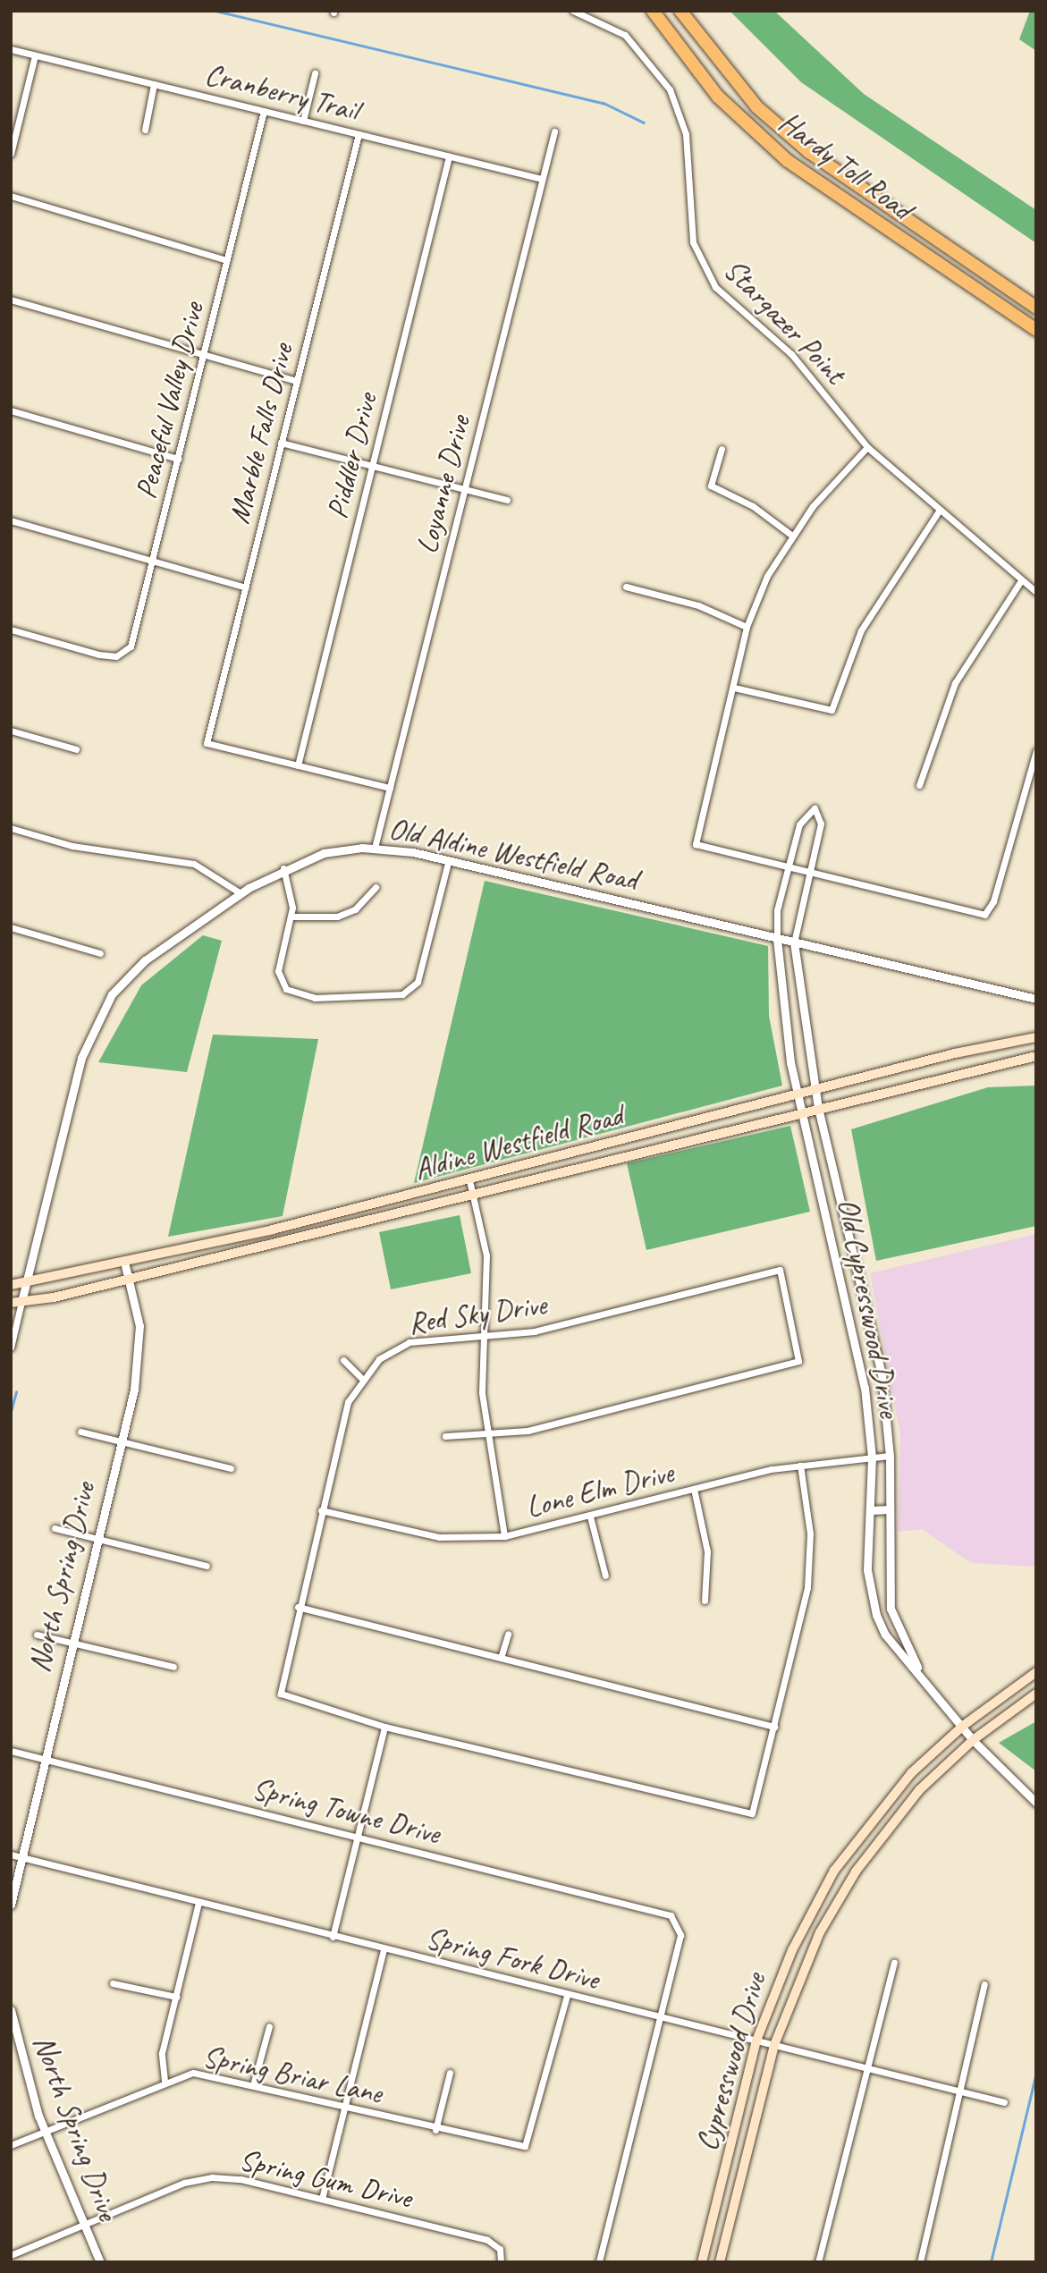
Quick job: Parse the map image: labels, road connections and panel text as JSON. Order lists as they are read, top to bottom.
{
  "streets": {
    "highway": ["Hardy Toll Road"],
    "main road": ["Aldine Westfield Road", "Cypresswood Drive"],
    "street": [
      "Cranberry Trail",
      "Stargazer Point",
      "Peaceful Valley Drive",
      "Marble Falls Drive",
      "Piddler Drive",
      "Loyanne Drive",
      "Old Aldine Westfield Road",
      "Old Cypresswood Drive",
      "Red Sky Drive",
      "Lone Elm Drive",
      "North Spring Drive",
      "Spring Towne Drive",
      "Spring Fork Drive",
      "Spring Briar Lane",
      "Spring Gum Drive"
    ]
  },
  "crossings": [
    ["Cranberry Trail", "Peaceful Valley Drive"],
    ["Cranberry Trail", "Marble Falls Drive"],
    ["Cranberry Trail", "Piddler Drive"],
    ["Cranberry Trail", "Loyanne Drive"],
    ["Marble Falls Drive", "Piddler Drive"],
    ["Loyanne Drive", "Old Aldine Westfield Road"],
    ["Old Aldine Westfield Road", "Aldine Westfield Road"],
    ["Old Aldine Westfield Road", "Old Cypresswood Drive"],
    ["Aldine Westfield Road", "Old Cypresswood Drive"],
    ["Aldine Westfield Road", "North Spring Drive"],
    ["Old Cypresswood Drive", "Lone Elm Drive"],
    ["Old Cypresswood Drive", "Cypresswood Drive"],
    ["Red Sky Drive", "Lone Elm Drive"],
    ["North Spring Drive", "Spring Towne Drive"],
    ["North Spring Drive", "Spring Fork Drive"],
    ["North Spring Drive", "Spring Briar Lane"],
    ["North Spring Drive", "Spring Gum Drive"],
    ["Spring Towne Drive", "Spring Fork Drive"],
    ["Spring Fork Drive", "Cypresswood Drive"],
    ["Spring Fork Drive", "Spring Briar Lane"]
  ]
}
